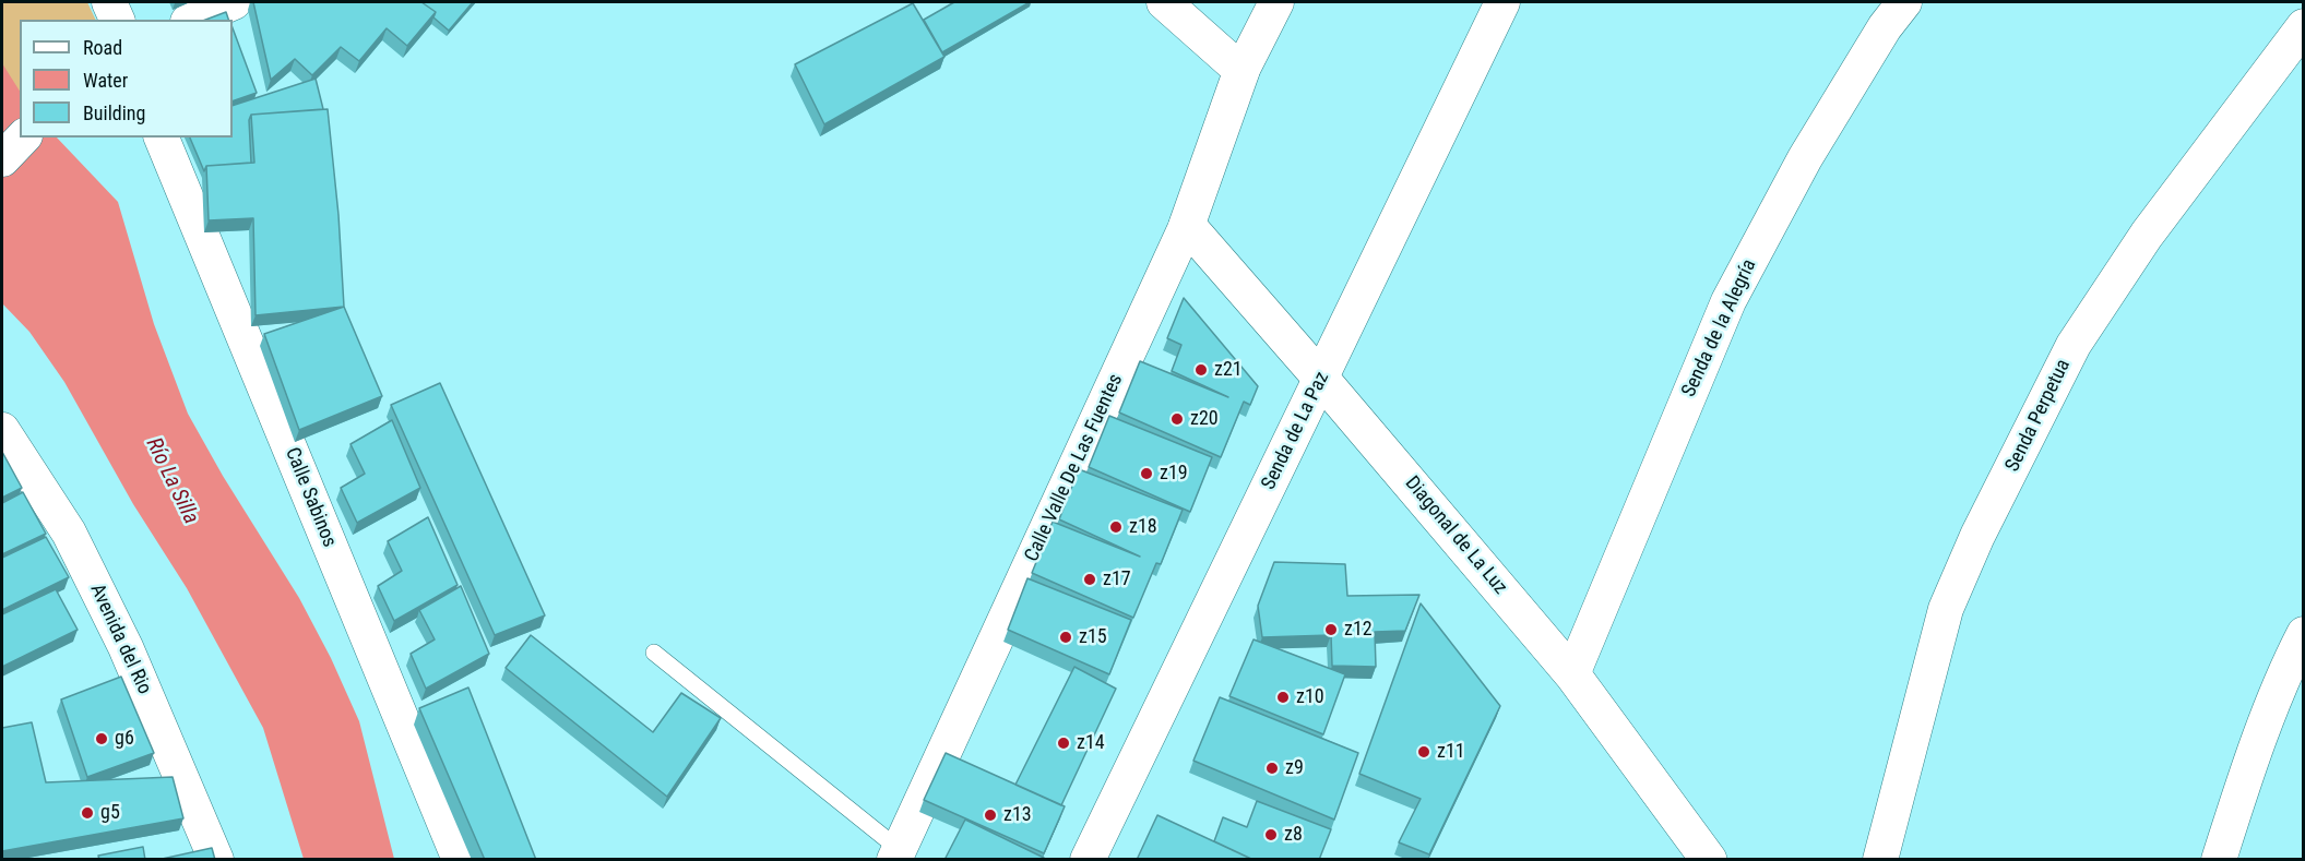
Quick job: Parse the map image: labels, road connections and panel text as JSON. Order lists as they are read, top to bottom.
{
  "streets": {
    "street": [
      "Senda de la Alegría",
      "Senda Perpetua",
      "Senda de La Paz",
      "Calle Valle De Las Fuentes",
      "Calle Sabinos",
      "Diagonal de La Luz",
      "Avenida del Rio"
    ]
  },
  "crossings": [
    ["Senda de la Alegría", "Diagonal de La Luz"],
    ["Senda de La Paz", "Diagonal de La Luz"],
    ["Calle Valle De Las Fuentes", "Diagonal de La Luz"]
  ],
  "water": ["Río La Silla"],
  "places": [
    "z21",
    "z20",
    "z19",
    "z18",
    "z17",
    "z12",
    "z15",
    "z10",
    "g6",
    "z14",
    "z11",
    "z9",
    "g5",
    "z13",
    "z8"
  ],
  "legend": ["Road", "Water", "Building"]
}
